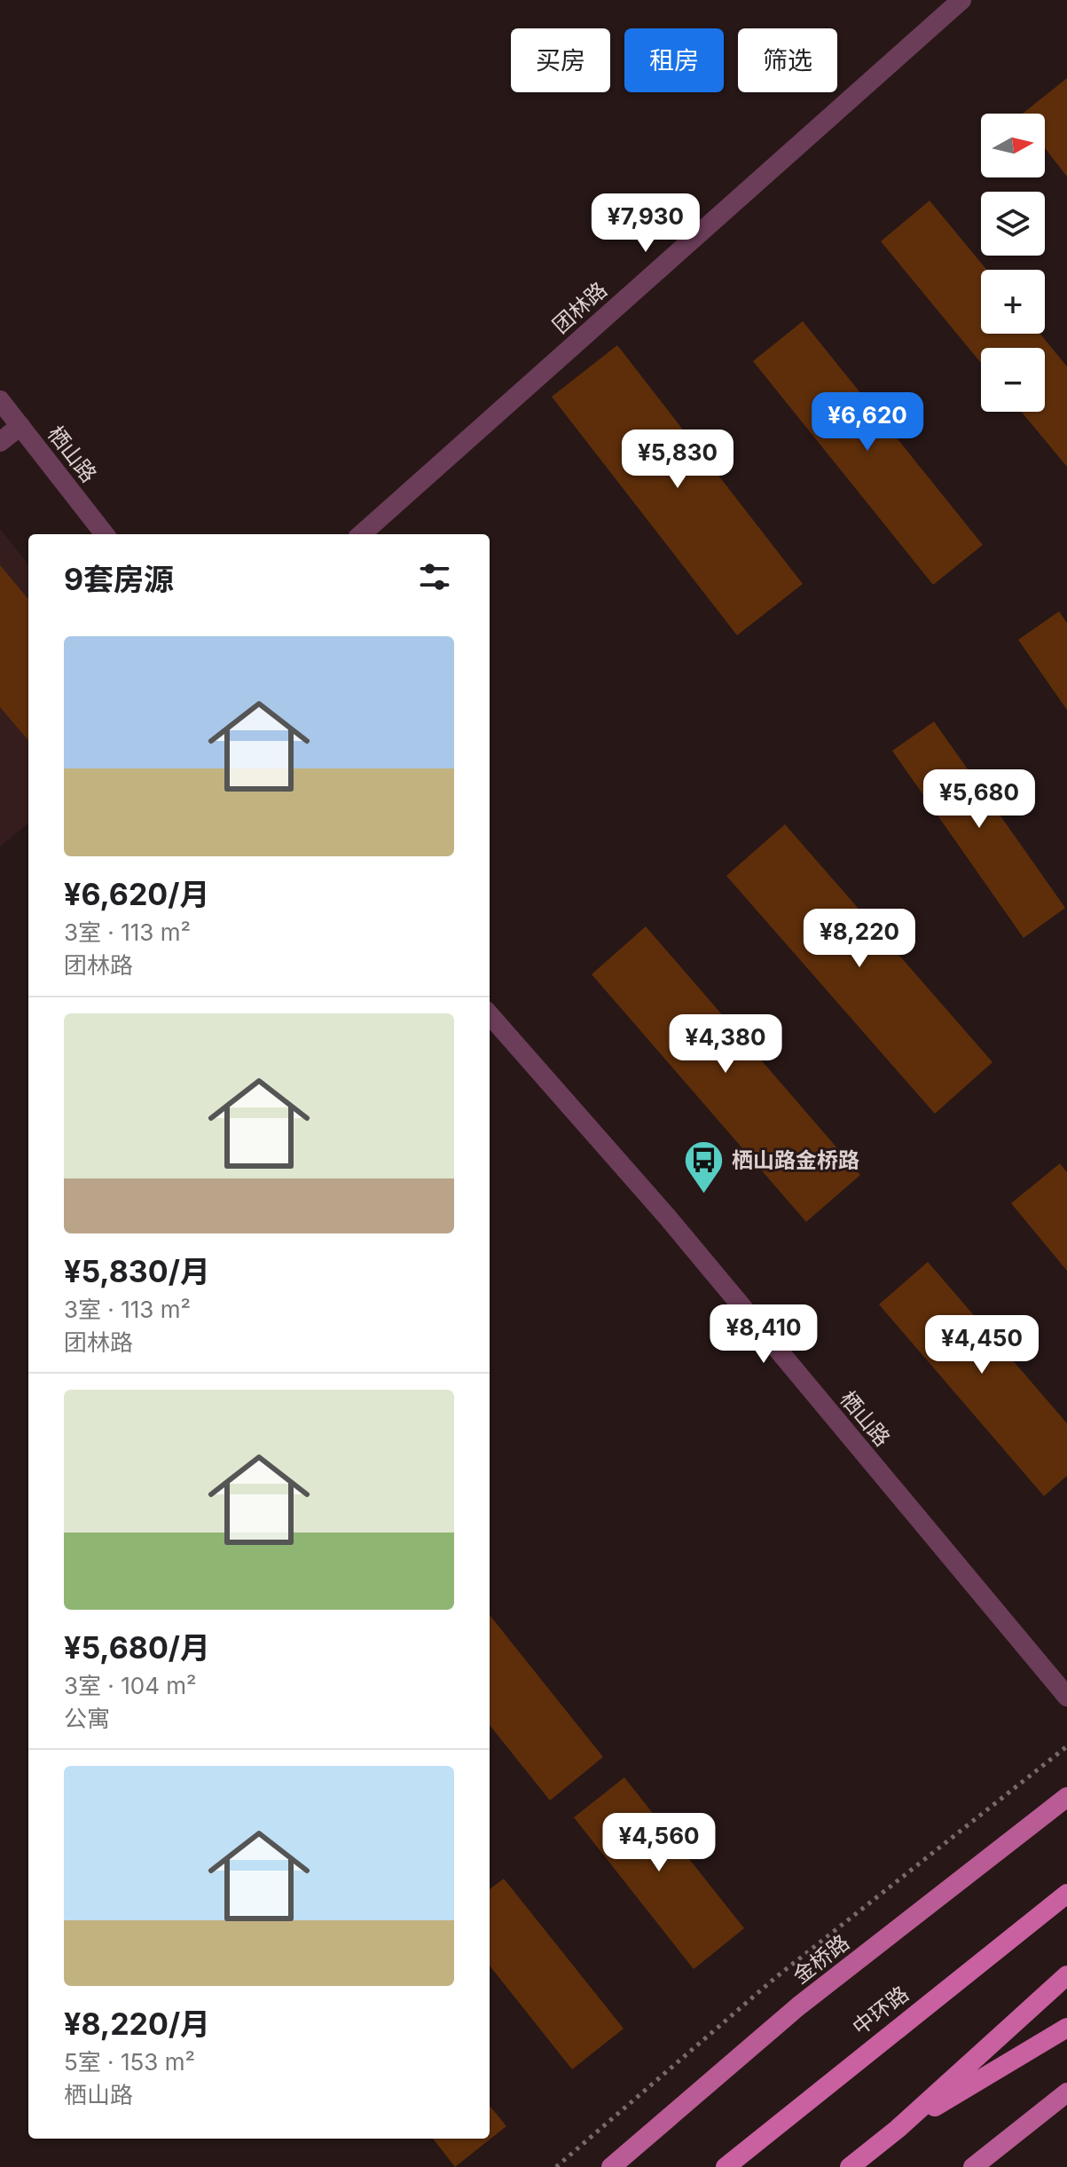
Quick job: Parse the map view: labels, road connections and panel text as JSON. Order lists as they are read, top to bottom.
{
  "streets": {
    "highway": ["中环路"],
    "main road": ["金桥路"],
    "street": ["团林路", "栖山路"]
  },
  "places": {
    "bus stop": ["栖山路金桥路"]
  },
  "north": "right",
  "page": {
    "chip": ["买房", "租房", "筛选"],
    "map_buttons": ["+", "−"],
    "price": [
      "¥7,930",
      "¥6,620",
      "¥5,830",
      "¥5,680",
      "¥8,220",
      "¥4,380",
      "¥8,410",
      "¥4,450",
      "¥4,560"
    ],
    "heading": "9套房源",
    "list": [
      {
        "name": "¥6,620/月",
        "note": "3室 · 113 m² · 团林路"
      },
      {
        "name": "¥5,830/月",
        "note": "3室 · 113 m² · 团林路"
      },
      {
        "name": "¥5,680/月",
        "note": "3室 · 104 m² · 公寓"
      },
      {
        "name": "¥8,220/月",
        "note": "5室 · 153 m² · 栖山路"
      }
    ]
  }
}
